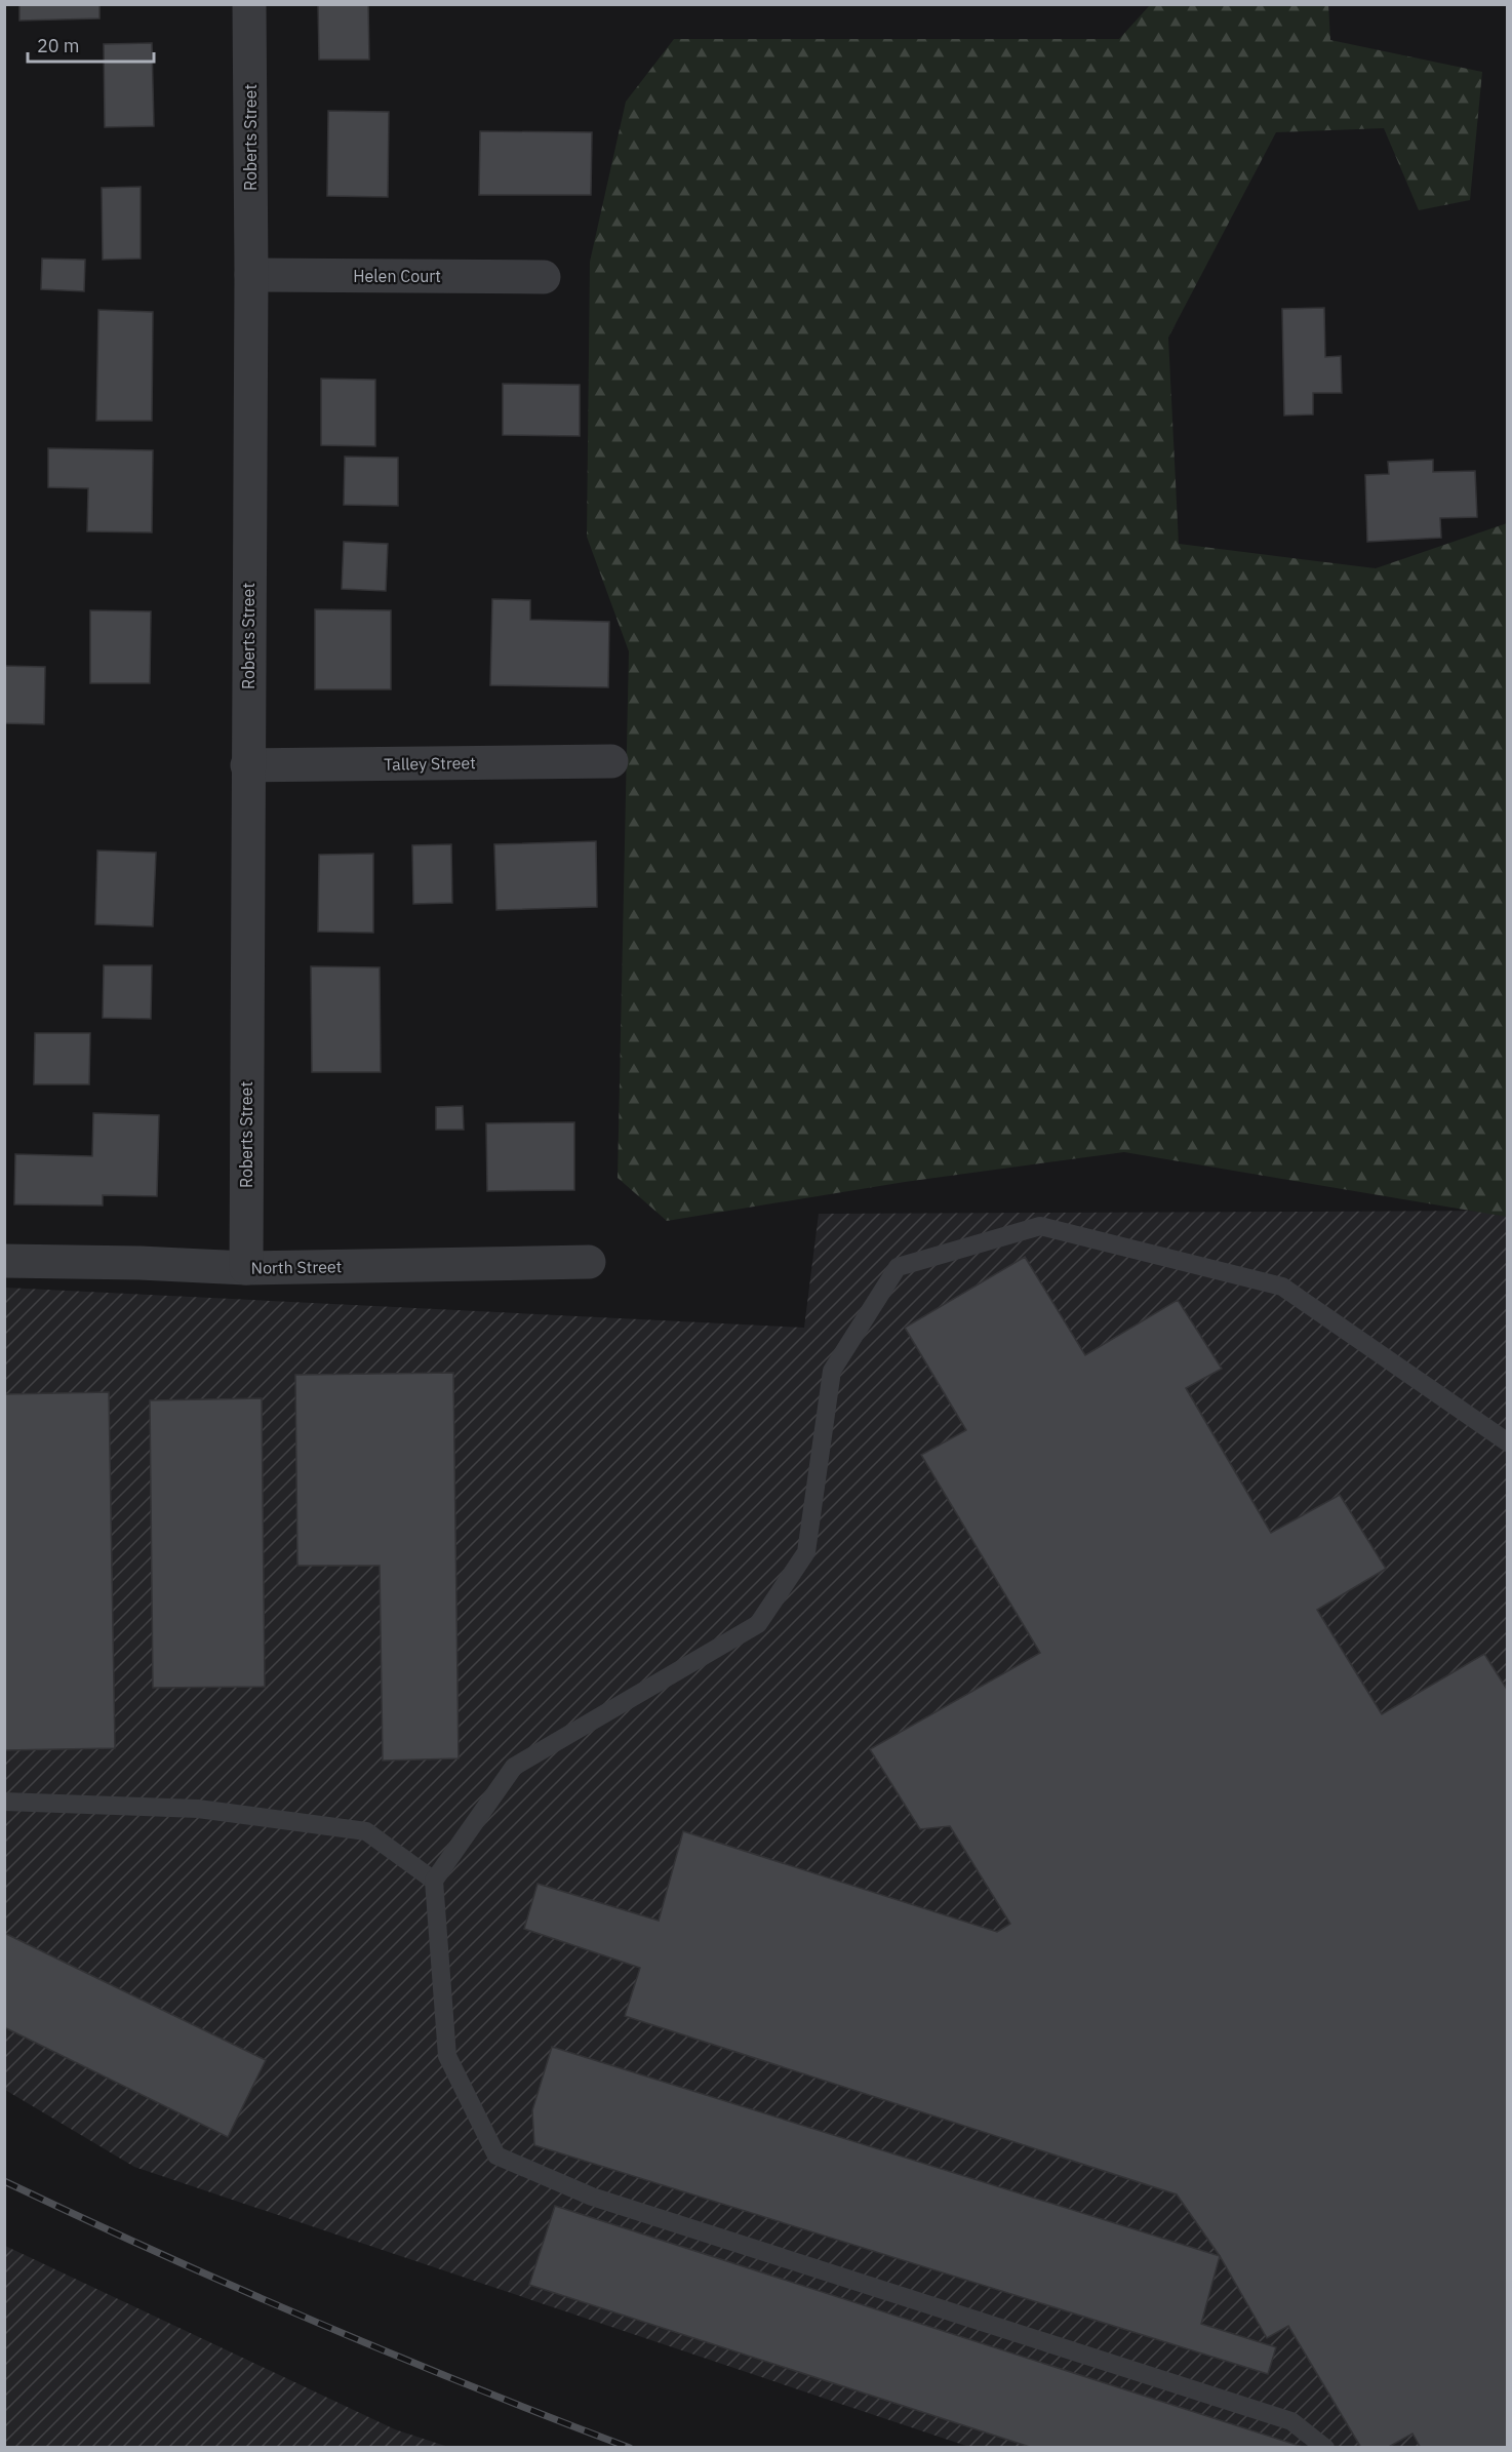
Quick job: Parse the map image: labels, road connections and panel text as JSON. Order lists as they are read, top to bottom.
{
  "streets": {
    "street": [
      "Roberts Street",
      "Helen Court",
      "Talley Street",
      "North Street"
    ]
  },
  "crossings": [
    ["Roberts Street", "Helen Court"],
    ["Roberts Street", "Talley Street"],
    ["Roberts Street", "North Street"]
  ],
  "scale_bar": "20 m"
}
